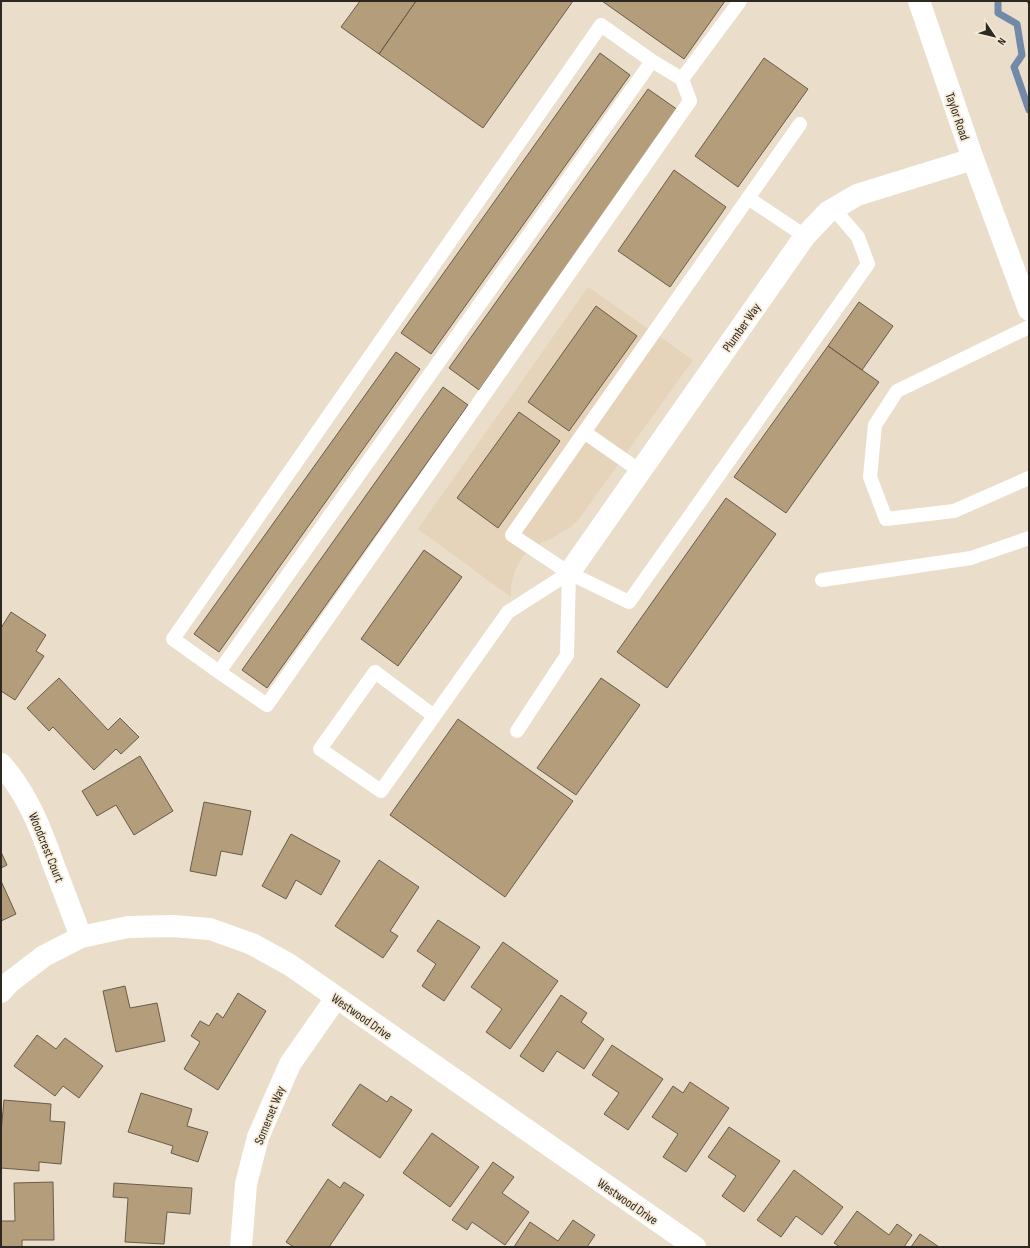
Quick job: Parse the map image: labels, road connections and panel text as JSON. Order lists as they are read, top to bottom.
{
  "streets": {
    "street": [
      "Taylor Road",
      "Plumber Way",
      "Woodcrest Court",
      "Westwood Drive",
      "Somerset Way"
    ]
  },
  "crossings": [
    ["Taylor Road", "Plumber Way"],
    ["Woodcrest Court", "Westwood Drive"],
    ["Westwood Drive", "Somerset Way"]
  ],
  "north": "bottom right"
}
